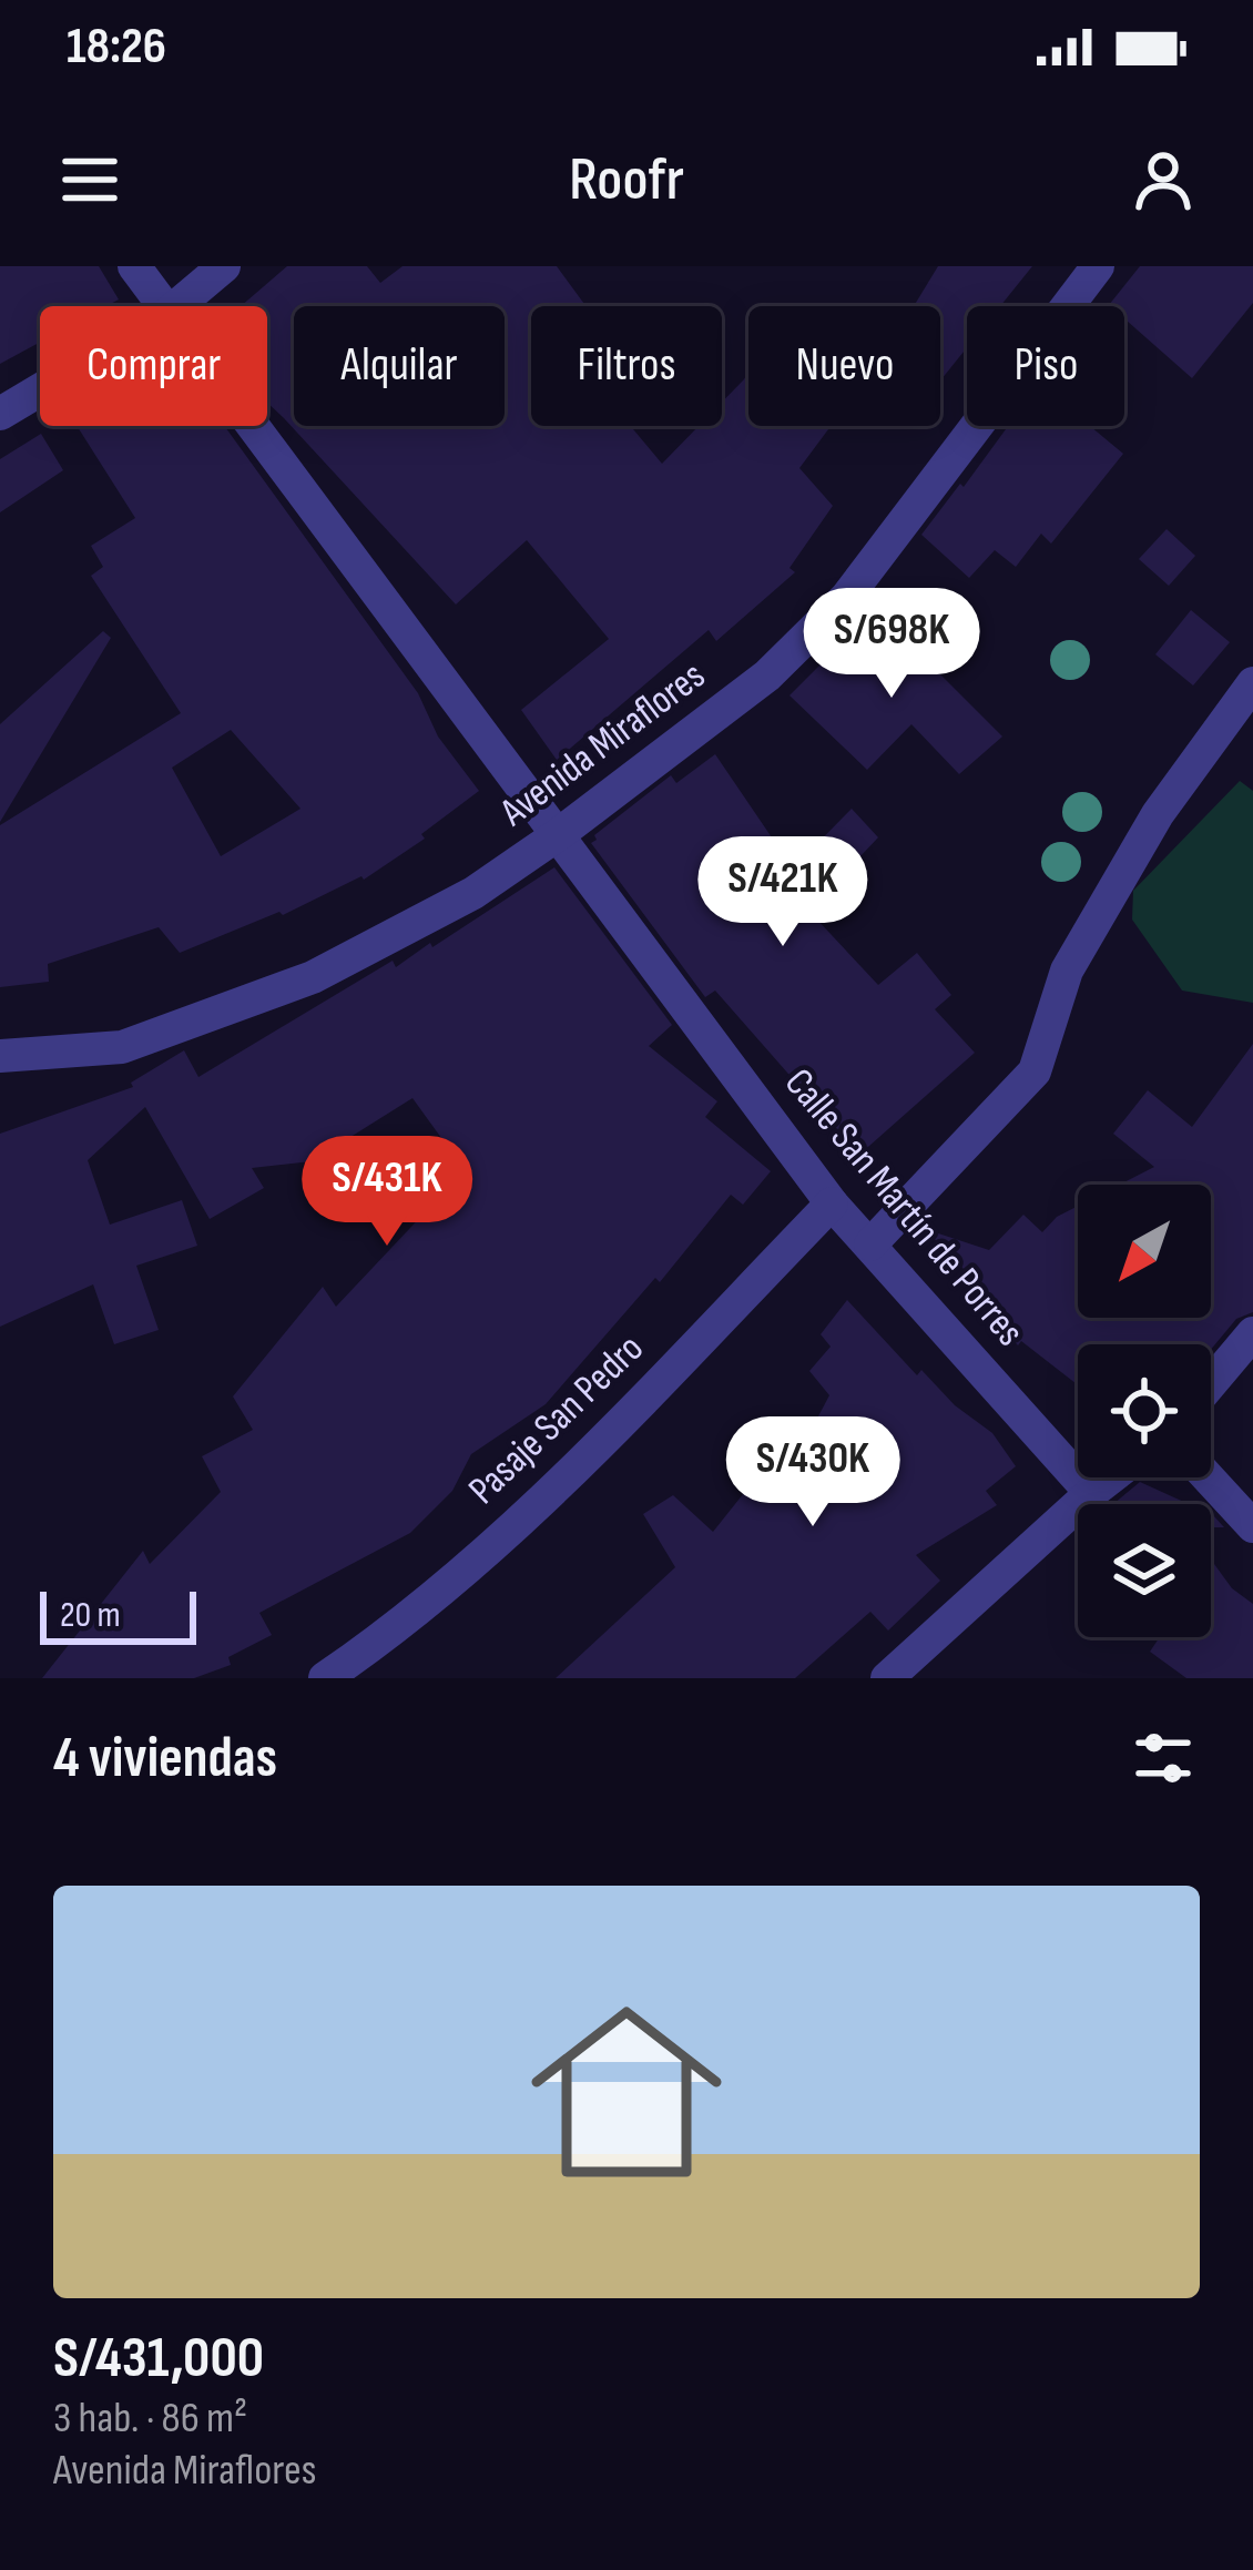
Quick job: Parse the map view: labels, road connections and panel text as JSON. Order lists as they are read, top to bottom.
{
  "streets": {
    "street": ["Avenida Miraflores", "Calle San Martín de Porres", "Pasaje San Pedro"]
  },
  "crossings": [
    ["Avenida Miraflores", "Calle San Martín de Porres"],
    ["Calle San Martín de Porres", "Pasaje San Pedro"]
  ],
  "scale_bar": "20 m",
  "north": "bottom left",
  "page": {
    "status": "18:26",
    "header": "Roofr",
    "chip": [
      "Comprar",
      "Alquilar",
      "Filtros",
      "Nuevo",
      "Piso"
    ],
    "price": [
      "S/698K",
      "S/421K",
      "S/431K",
      "S/430K"
    ],
    "scale": "20 m",
    "heading": "4 viviendas",
    "list": [
      {
        "name": "S/431,000",
        "note": "3 hab. · 86 m² · Avenida Miraflores"
      }
    ]
  }
}
